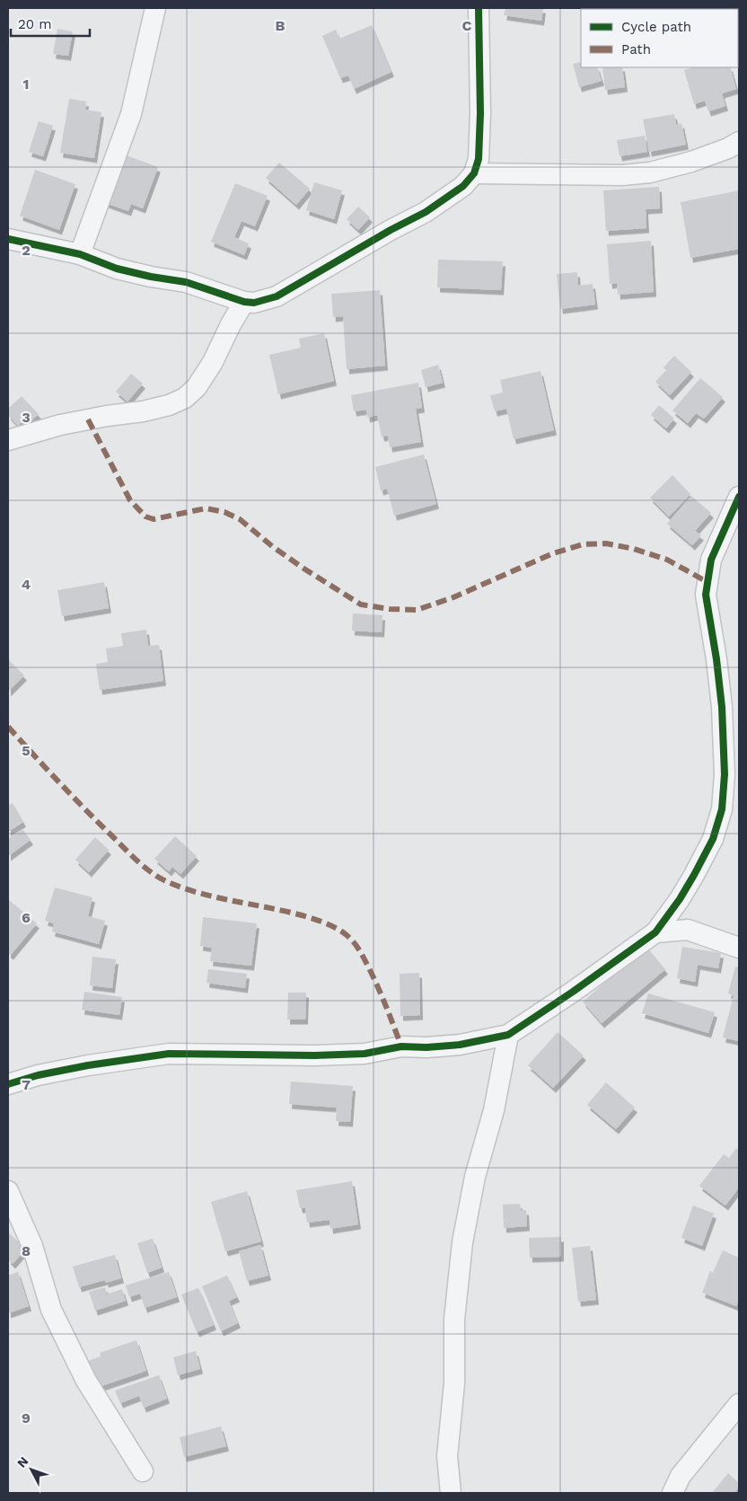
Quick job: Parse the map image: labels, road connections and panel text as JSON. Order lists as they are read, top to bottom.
{
  "legend": ["Cycle path", "Path"],
  "scale_bar": "20 m",
  "north": "top left",
  "grid": {
    "columns": ["B", "C"],
    "rows": [
      "1",
      "2",
      "3",
      "4",
      "5",
      "6",
      "7",
      "8",
      "9"
    ]
  }
}
